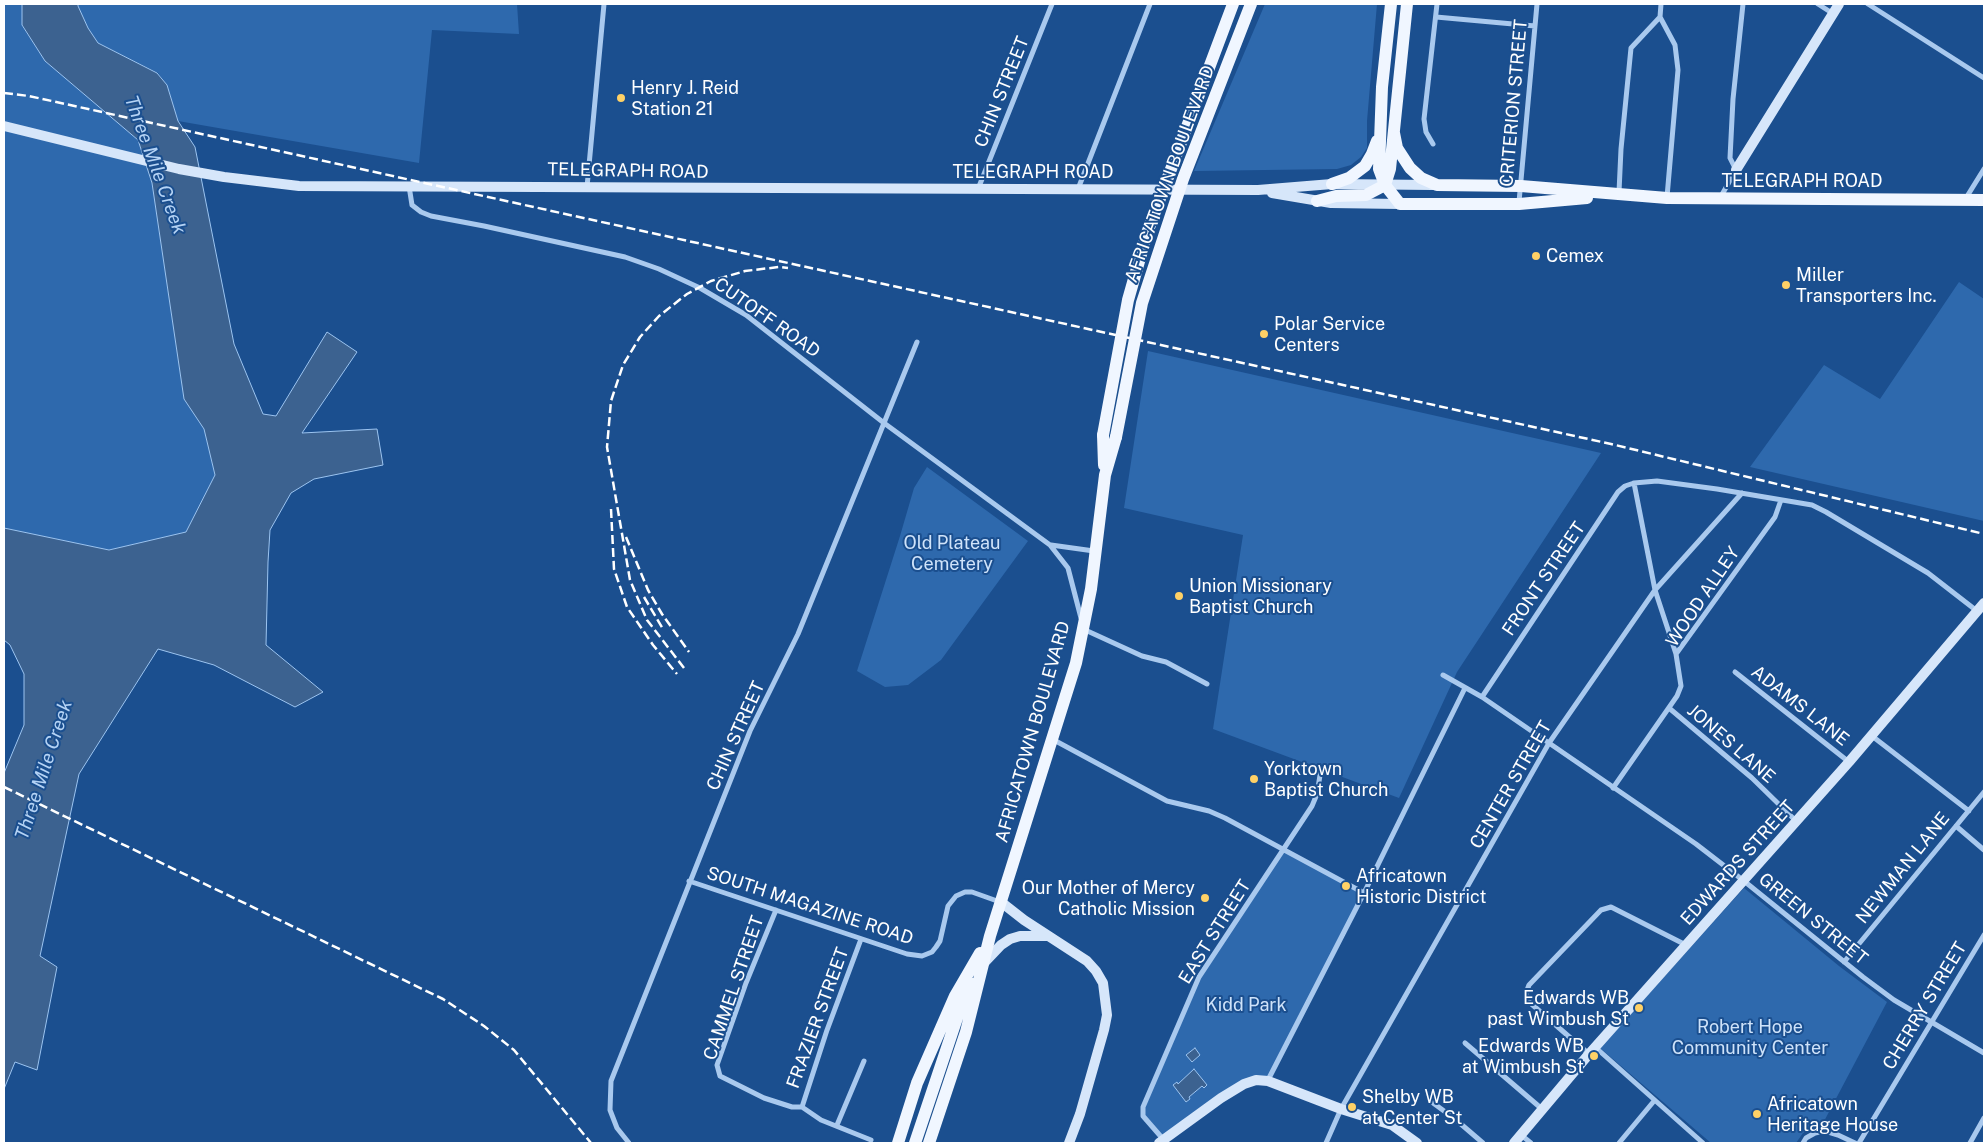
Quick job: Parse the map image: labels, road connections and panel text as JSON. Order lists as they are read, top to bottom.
{
  "streets": {
    "main road": ["TELEGRAPH ROAD", "AFRICATOWN BOULEVARD"],
    "street": [
      "CHIN STREET",
      "CRITERION STREET",
      "CUTOFF ROAD",
      "FRONT STREET",
      "WOOD ALLEY",
      "ADAMS LANE",
      "JONES LANE",
      "CENTER STREET",
      "EDWARDS STREET",
      "NEWMAN LANE",
      "SOUTH MAGAZINE ROAD",
      "GREEN STREET",
      "EAST STREET",
      "CAMMEL STREET",
      "CHERRY STREET",
      "FRAZIER STREET"
    ]
  },
  "crossings": [
    ["CHIN STREET", "TELEGRAPH ROAD"],
    ["CHIN STREET", "CUTOFF ROAD"],
    ["CHIN STREET", "SOUTH MAGAZINE ROAD"],
    ["CRITERION STREET", "TELEGRAPH ROAD"],
    ["TELEGRAPH ROAD", "CUTOFF ROAD"],
    ["AFRICATOWN BOULEVARD", "CUTOFF ROAD"],
    ["AFRICATOWN BOULEVARD", "SOUTH MAGAZINE ROAD"],
    ["FRONT STREET", "GREEN STREET"],
    ["WOOD ALLEY", "JONES LANE"],
    ["WOOD ALLEY", "GREEN STREET"],
    ["ADAMS LANE", "EDWARDS STREET"],
    ["JONES LANE", "EDWARDS STREET"],
    ["CENTER STREET", "GREEN STREET"],
    ["EDWARDS STREET", "GREEN STREET"],
    ["NEWMAN LANE", "GREEN STREET"],
    ["SOUTH MAGAZINE ROAD", "CAMMEL STREET"],
    ["SOUTH MAGAZINE ROAD", "FRAZIER STREET"],
    ["GREEN STREET", "CHERRY STREET"],
    ["CAMMEL STREET", "FRAZIER STREET"]
  ],
  "water": ["Three Mile Creek"],
  "parks": ["Old Plateau Cemetery", "Kidd Park", "Robert Hope Community Center"],
  "places": [
    "Henry J. Reid Station 21",
    "Cemex",
    "Miller Transporters Inc.",
    "Polar Service Centers",
    "Union Missionary Baptist Church",
    "Yorktown Baptist Church",
    "Africatown Historic District",
    "Our Mother of Mercy Catholic Mission",
    "Edwards WB past Wimbush St",
    "Edwards WB at Wimbush St",
    "Shelby WB at Center St",
    "Africatown Heritage House"
  ]
}
